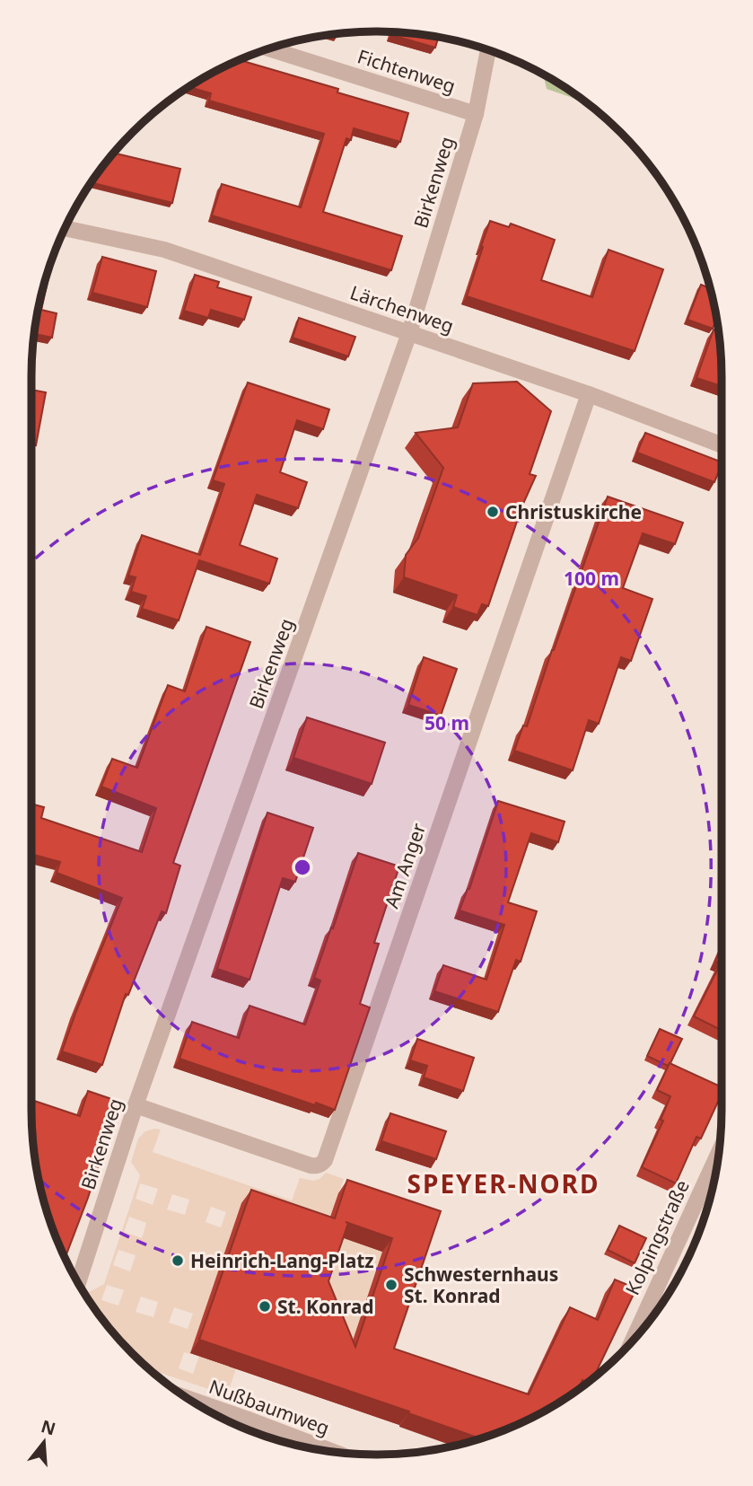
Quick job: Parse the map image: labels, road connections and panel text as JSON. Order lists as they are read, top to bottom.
{
  "streets": {
    "street": [
      "Fichtenweg",
      "Birkenweg",
      "Lärchenweg",
      "Am Anger",
      "Kolpingstraße",
      "Nußbaumweg"
    ]
  },
  "crossings": [
    ["Fichtenweg", "Birkenweg"],
    ["Birkenweg", "Lärchenweg"],
    ["Birkenweg", "Am Anger"],
    ["Lärchenweg", "Am Anger"]
  ],
  "districts": ["SPEYER-NORD"],
  "places": [
    "Christuskirche",
    "Heinrich-Lang-Platz",
    "Schwesternhaus St. Konrad",
    "St. Konrad"
  ],
  "north": "top",
  "rings": ["100 m", "50 m"]
}
